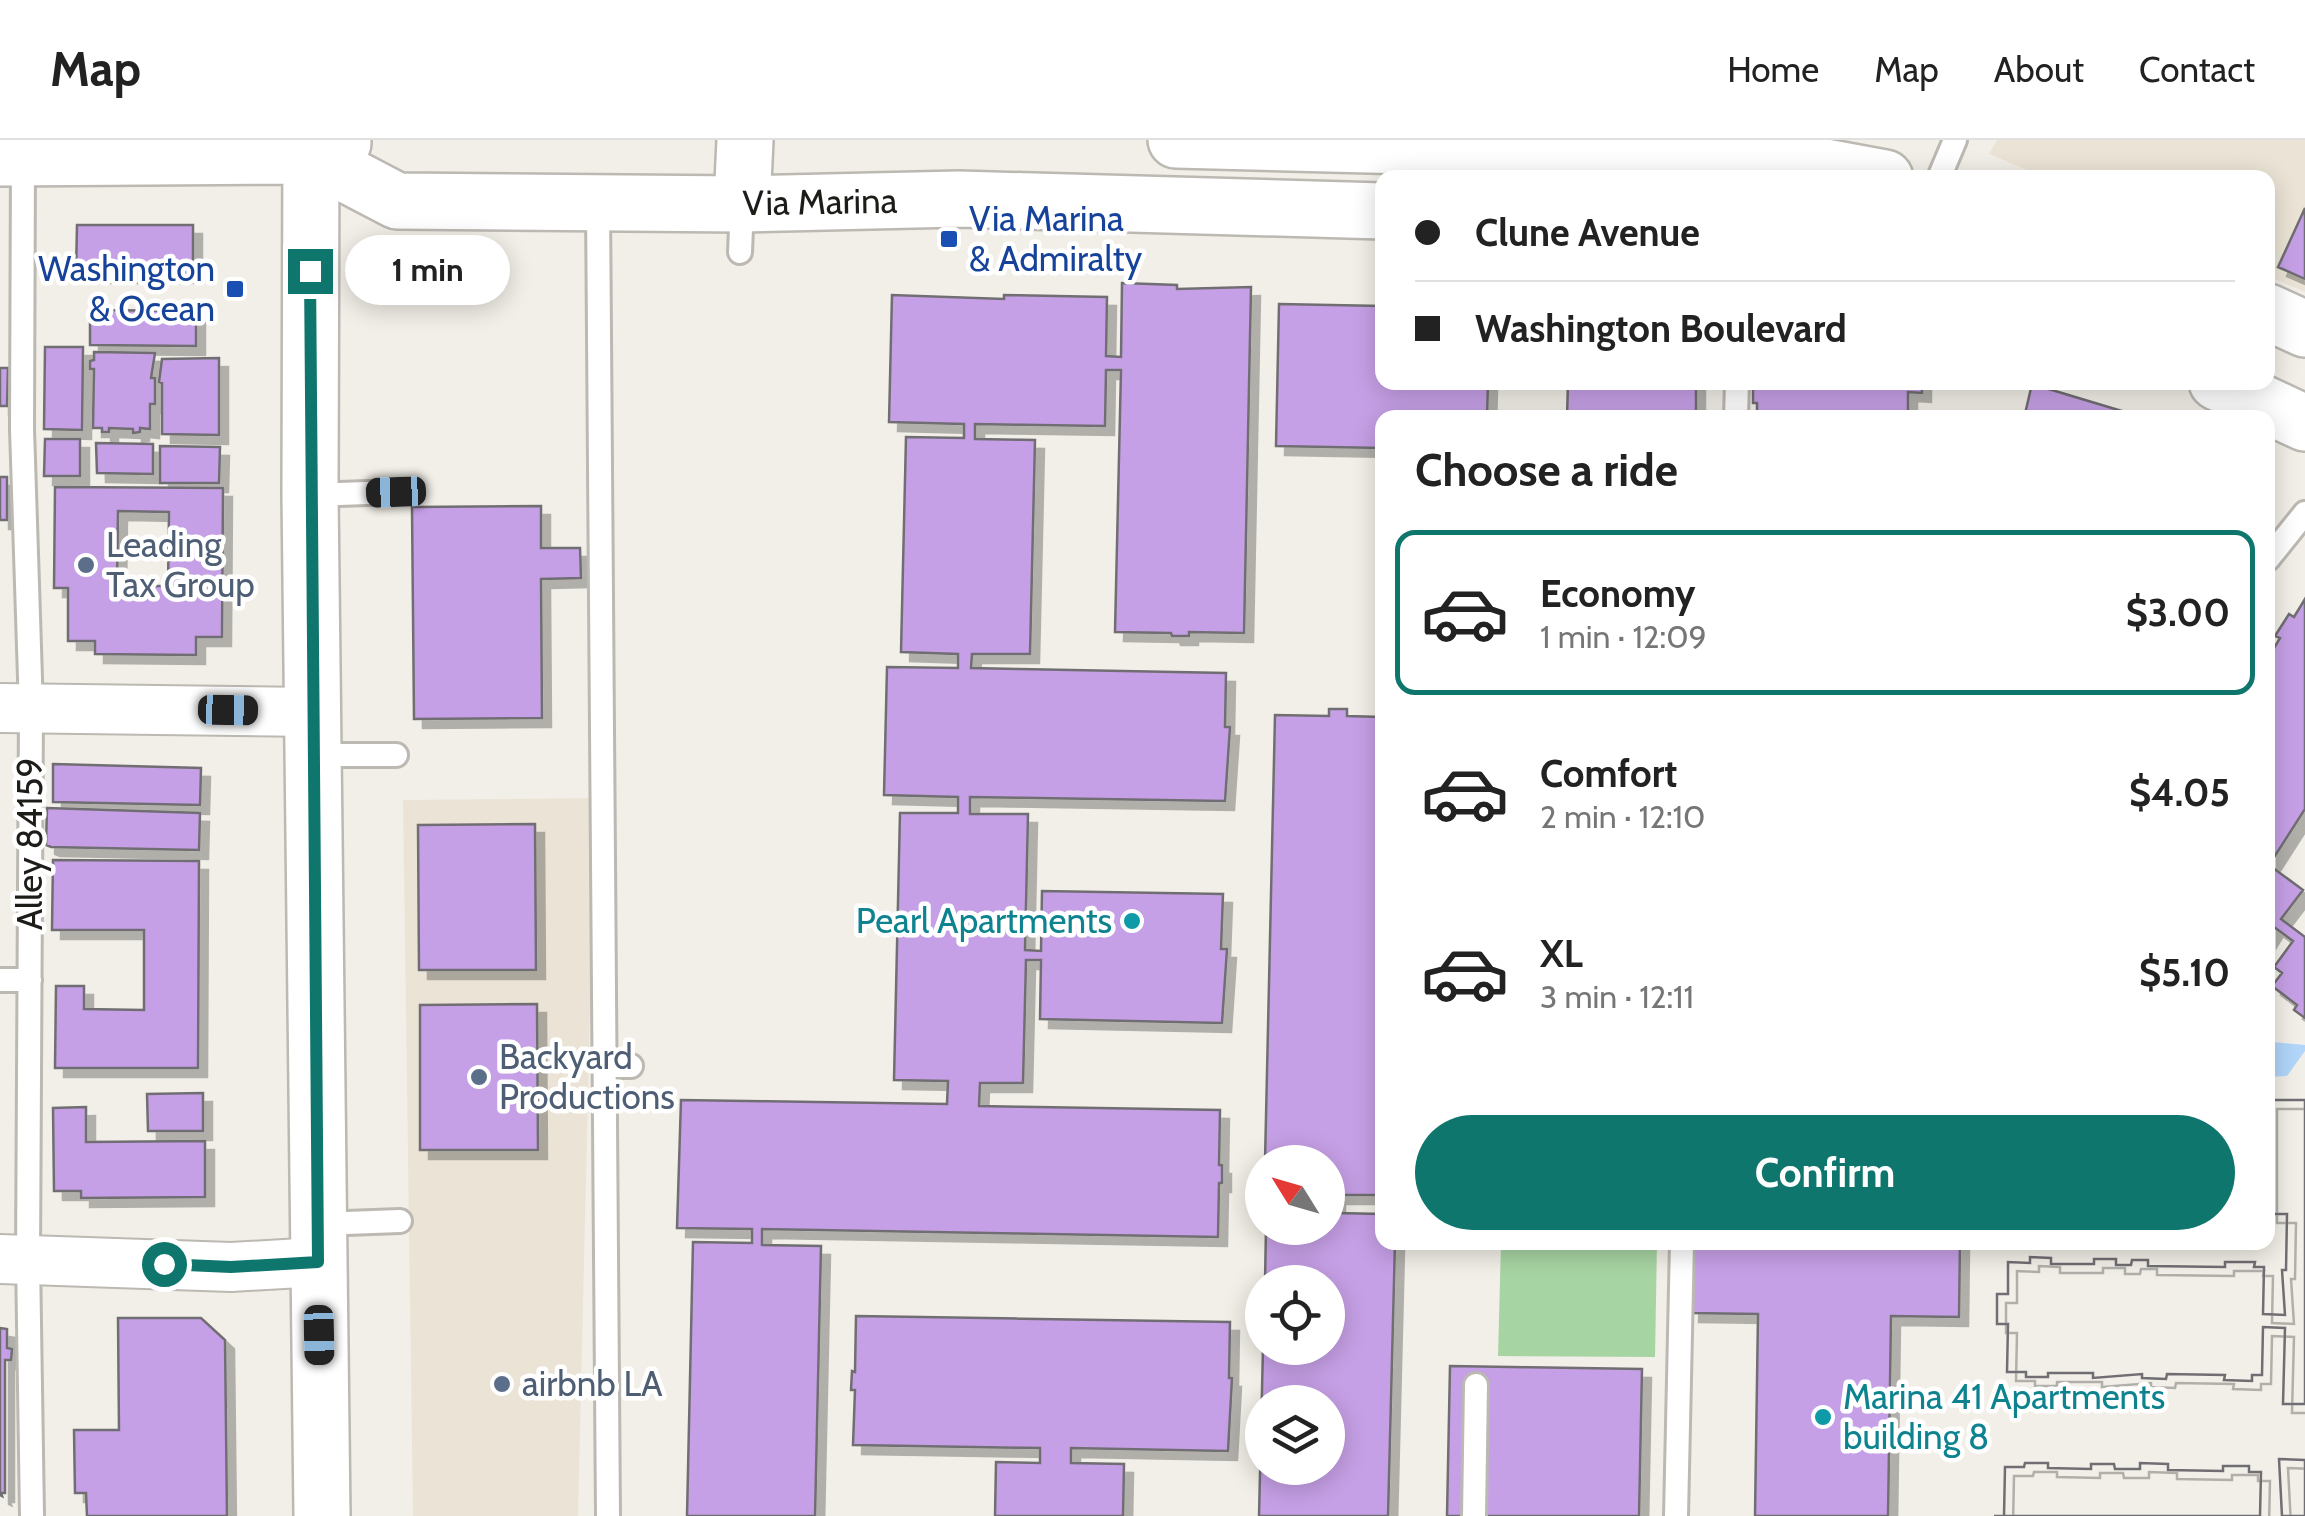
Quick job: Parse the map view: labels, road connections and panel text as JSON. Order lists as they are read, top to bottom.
{
  "streets": {
    "street": ["Via Marina"],
    "lane": ["Alley 84159"]
  },
  "places": {
    "transit": ["Via Marina & Admiralty", "Washington & Ocean"],
    "other": [
      "Leading Tax Group",
      "Pearl Apartments",
      "Backyard Productions",
      "airbnb LA",
      "Marina 41 Apartments building 8"
    ]
  },
  "north": "top left",
  "page": {
    "header": "Map",
    "nav": [
      "Home",
      "Map",
      "About",
      "Contact"
    ],
    "banner": ["Clune Avenue", "Washington Boulevard"],
    "bubble": "1 min",
    "heading": "Choose a ride",
    "list": [
      {
        "name": "Economy",
        "note": "1 min · 12:09",
        "value": "$3.00"
      },
      {
        "name": "Comfort",
        "note": "2 min · 12:10",
        "value": "$4.05"
      },
      {
        "name": "XL",
        "note": "3 min · 12:11",
        "value": "$5.10"
      }
    ],
    "buttons": "Confirm"
  }
}
